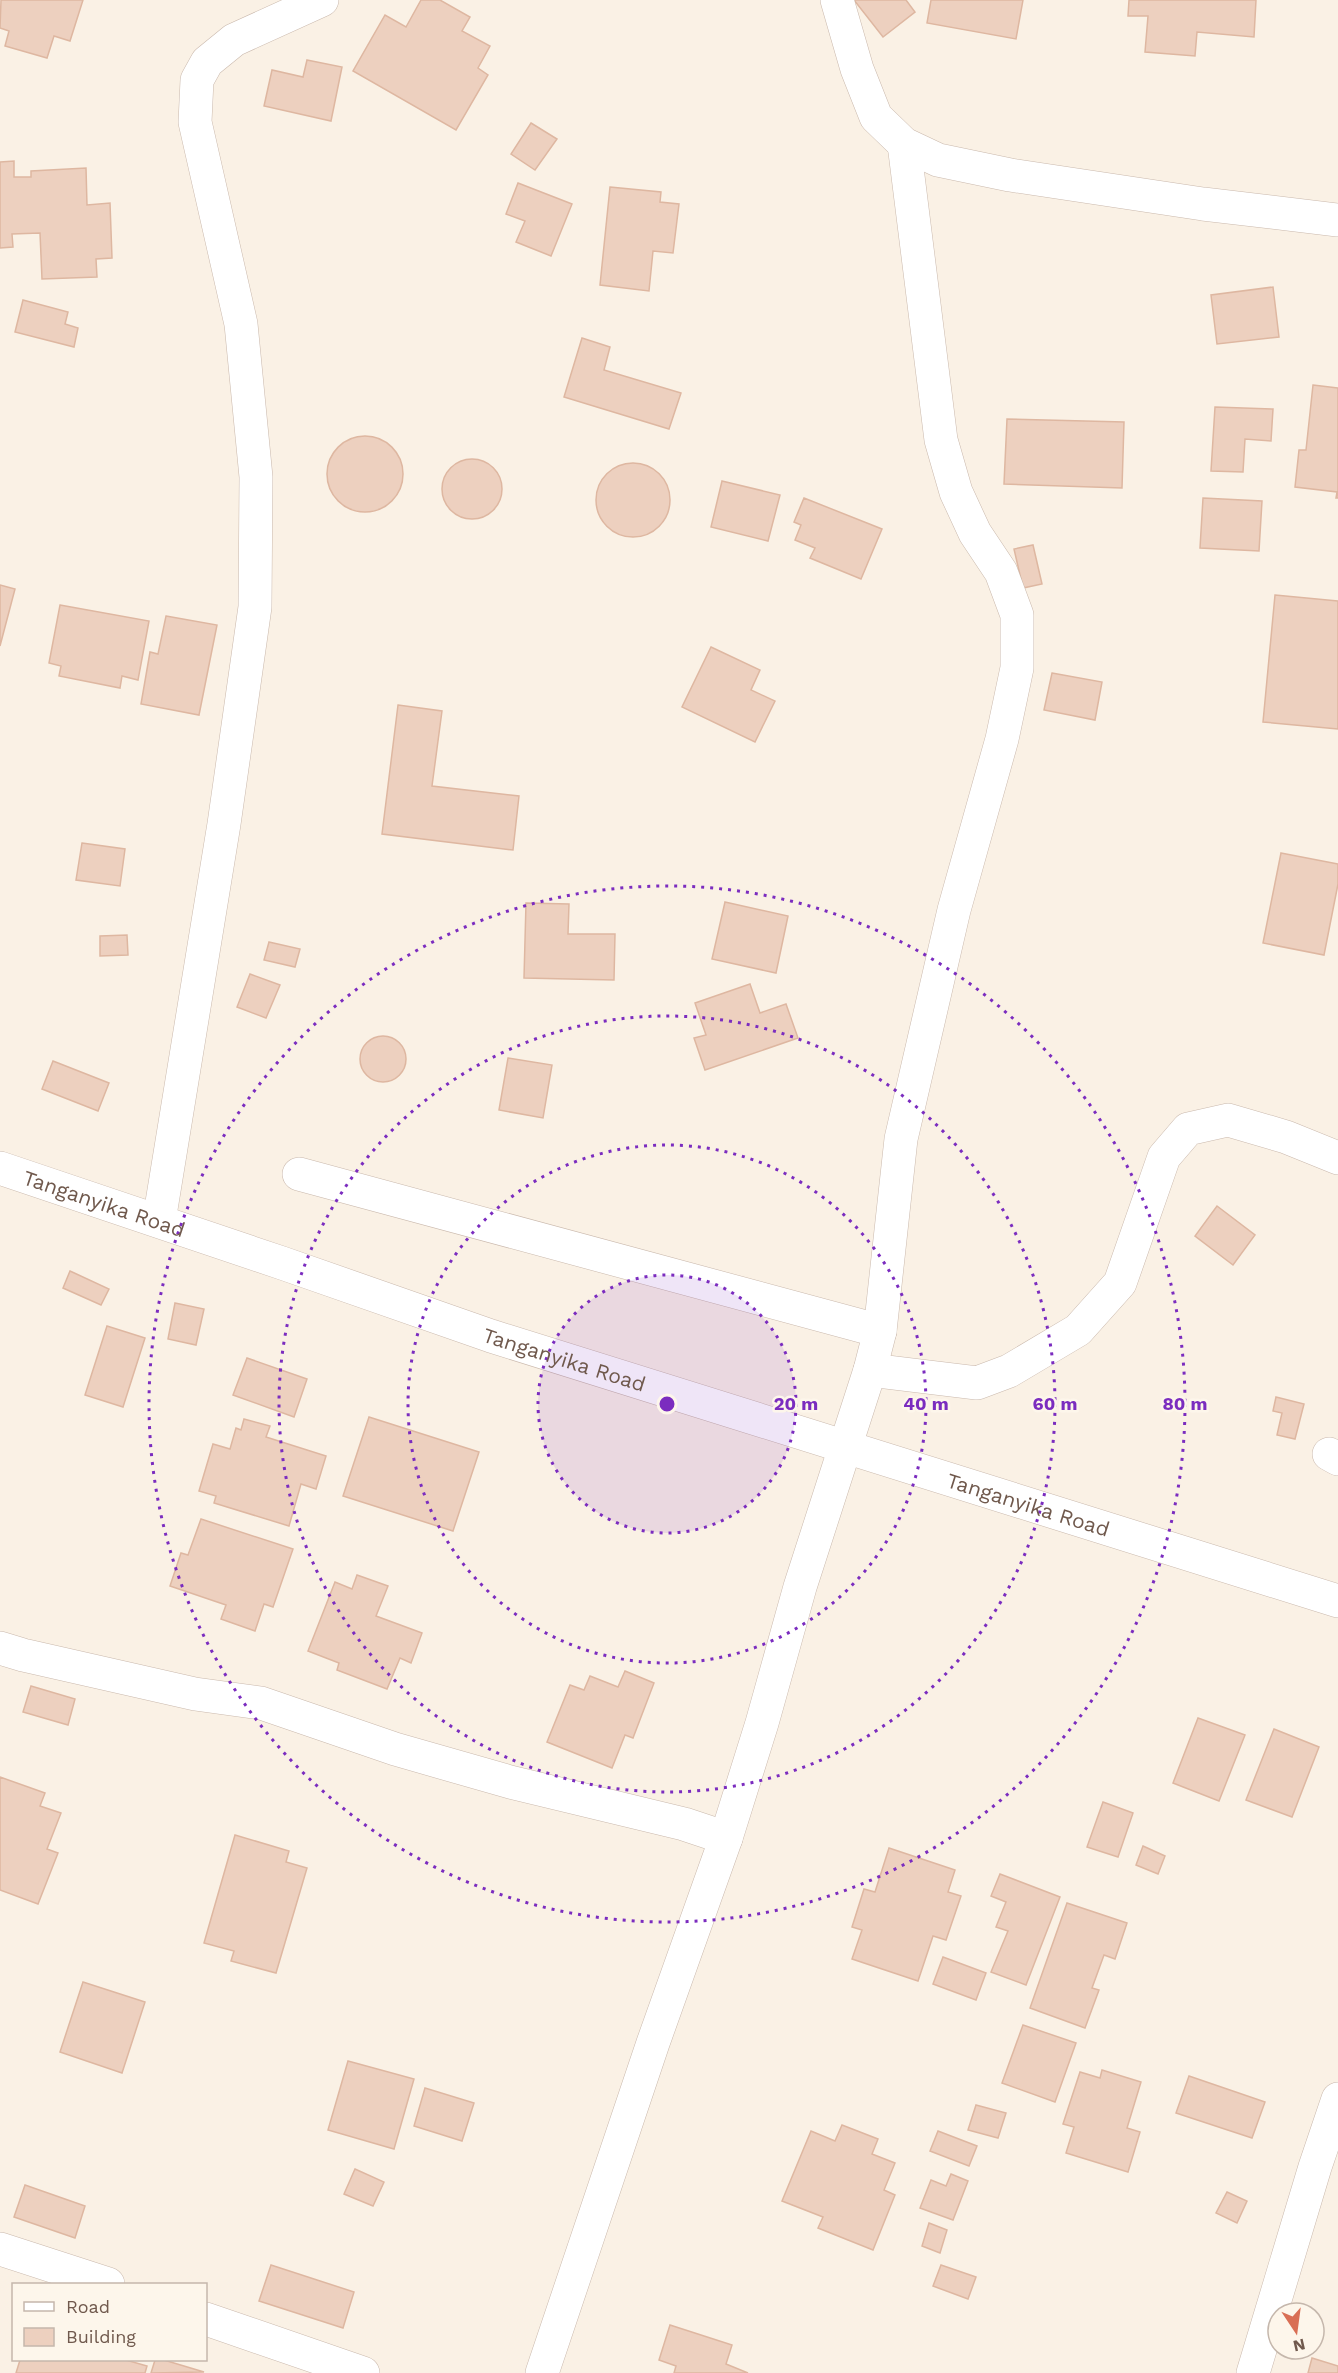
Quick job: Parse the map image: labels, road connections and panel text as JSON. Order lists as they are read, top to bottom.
{
  "streets": {
    "street": ["Tanganyika Road"]
  },
  "legend": ["Road", "Building"],
  "north": "bottom",
  "rings": [
    "20 m",
    "40 m",
    "60 m",
    "80 m"
  ]
}
